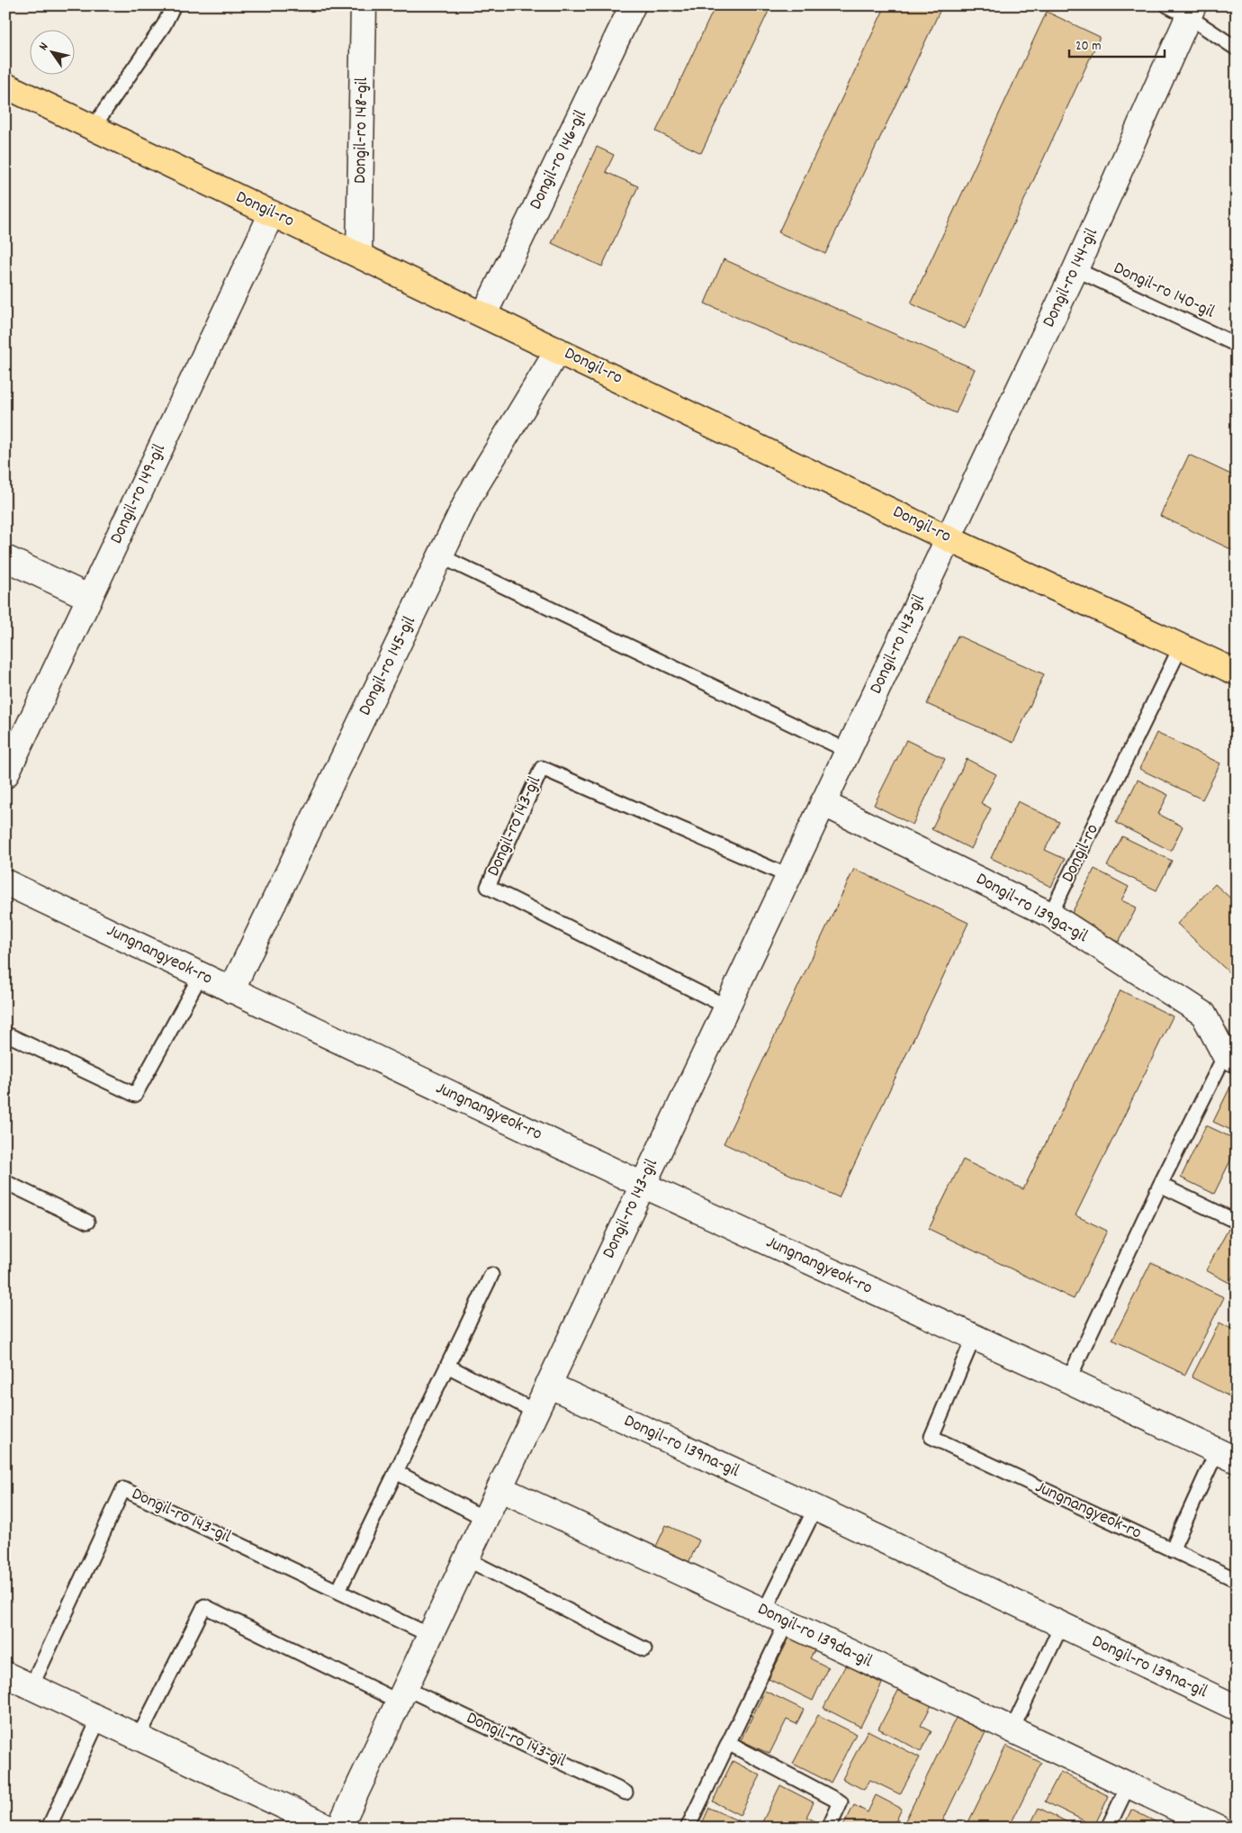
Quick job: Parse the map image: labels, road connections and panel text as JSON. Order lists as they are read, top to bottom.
{
  "streets": {
    "main road": ["Dongil-ro"],
    "street": [
      "Dongil-ro 148-gil",
      "Dongil-ro 146-gil",
      "Dongil-ro 144-gil",
      "Dongil-ro 149-gil",
      "Dongil-ro 143-gil",
      "Dongil-ro 145-gil",
      "Dongil-ro 139ga-gil",
      "Jungnangyeok-ro",
      "Dongil-ro 139na-gil",
      "Dongil-ro 139da-gil"
    ],
    "lane": ["Dongil-ro 140-gil"]
  },
  "crossings": [
    ["Dongil-ro 148-gil", "Dongil-ro"],
    ["Dongil-ro 146-gil", "Dongil-ro"],
    ["Dongil-ro", "Dongil-ro 144-gil"],
    ["Dongil-ro", "Dongil-ro 149-gil"],
    ["Dongil-ro", "Dongil-ro 143-gil"],
    ["Dongil-ro", "Dongil-ro 145-gil"],
    ["Dongil-ro", "Dongil-ro 139ga-gil"],
    ["Dongil-ro 144-gil", "Dongil-ro 140-gil"],
    ["Dongil-ro 144-gil", "Dongil-ro 143-gil"],
    ["Dongil-ro 143-gil", "Dongil-ro 139ga-gil"],
    ["Dongil-ro 143-gil", "Jungnangyeok-ro"],
    ["Dongil-ro 143-gil", "Dongil-ro 139na-gil"],
    ["Dongil-ro 143-gil", "Dongil-ro 139da-gil"],
    ["Dongil-ro 145-gil", "Jungnangyeok-ro"]
  ],
  "scale_bar": "20 m",
  "north": "top left"
}
